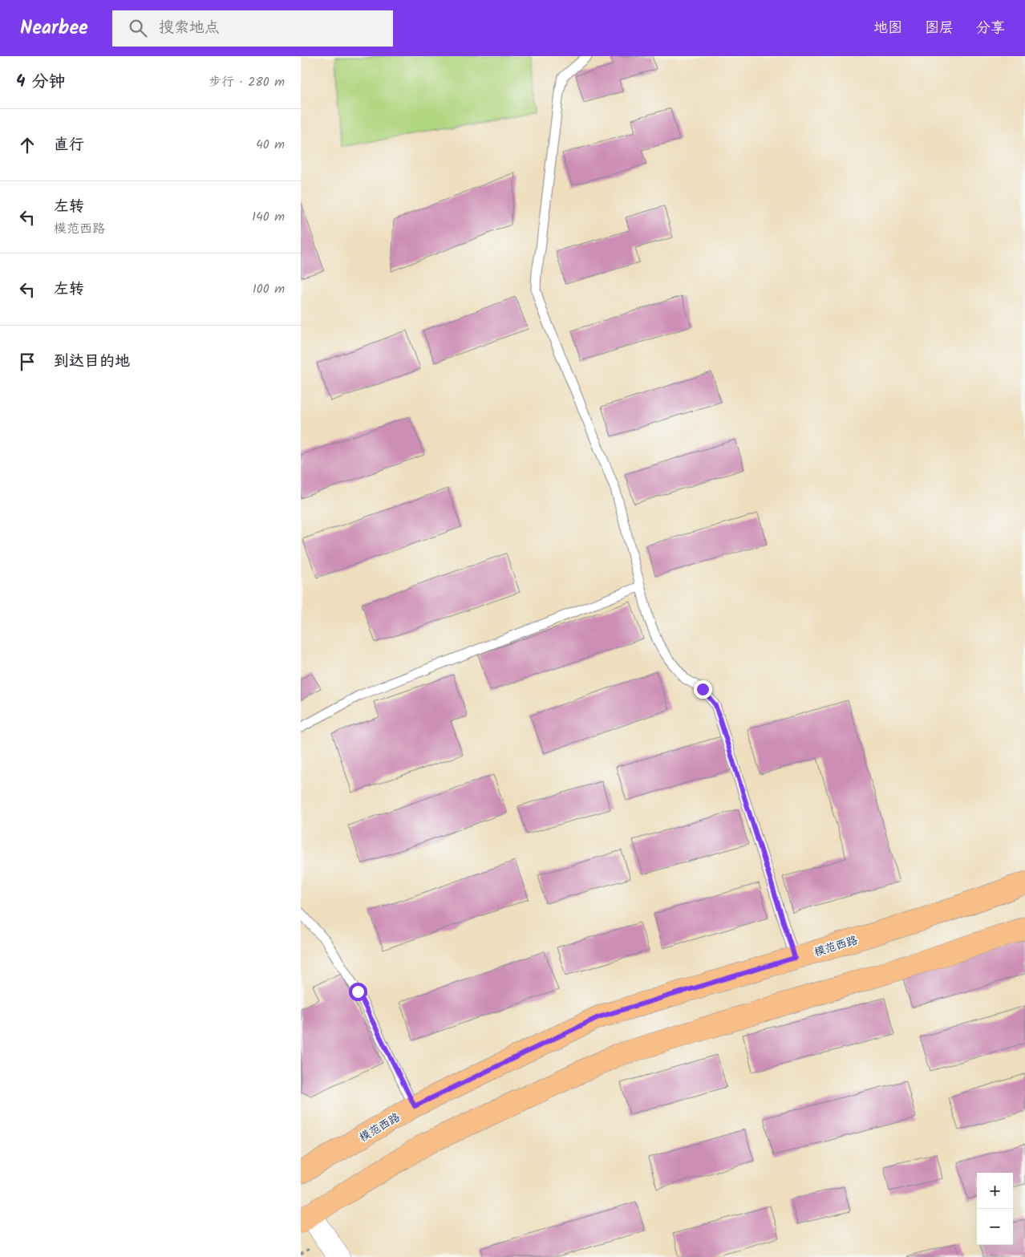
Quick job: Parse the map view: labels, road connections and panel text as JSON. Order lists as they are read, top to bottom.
{
  "streets": {
    "main road": ["模范西路"]
  },
  "page": {
    "header": "Nearbee",
    "search": "搜索地点",
    "nav": ["地图", "图层", "分享"],
    "heading": ["4 分钟", "步行 · 280 m"],
    "list": [
      ["直行", "40 m"],
      ["左转", "模范西路", "140 m"],
      ["左转", "100 m"],
      "到达目的地"
    ],
    "map_buttons": ["+", "−"]
  }
}
